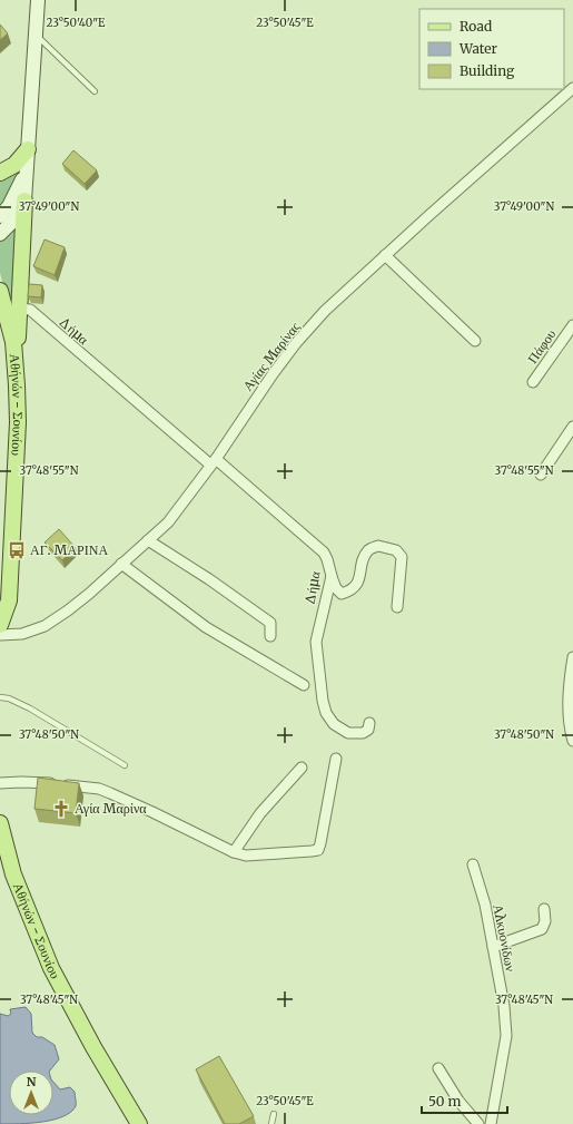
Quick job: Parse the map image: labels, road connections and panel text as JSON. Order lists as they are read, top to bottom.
{
  "streets": {
    "main road": ["Αθήνών - Σουνίου"],
    "street": [
      "Δήμα",
      "Πάφου",
      "Αγίας Μαρίνας",
      "Αλκυονίδων"
    ]
  },
  "crossings": [
    ["Δήμα", "Αγίας Μαρίνας"]
  ],
  "places": {
    "bus stop": ["ΑΓ. ΜΑΡΙΝΑ"],
    "church": ["Αγία Μαρίνα"]
  },
  "legend": ["Road", "Water", "Building"],
  "scale_bar": "50 m",
  "north": "top",
  "coordinates": [
    "23°50'40\"E",
    "23°50'45\"E",
    "37°49'00\"N",
    "37°48'55\"N",
    "37°48'50\"N",
    "37°48'45\"N"
  ]
}
